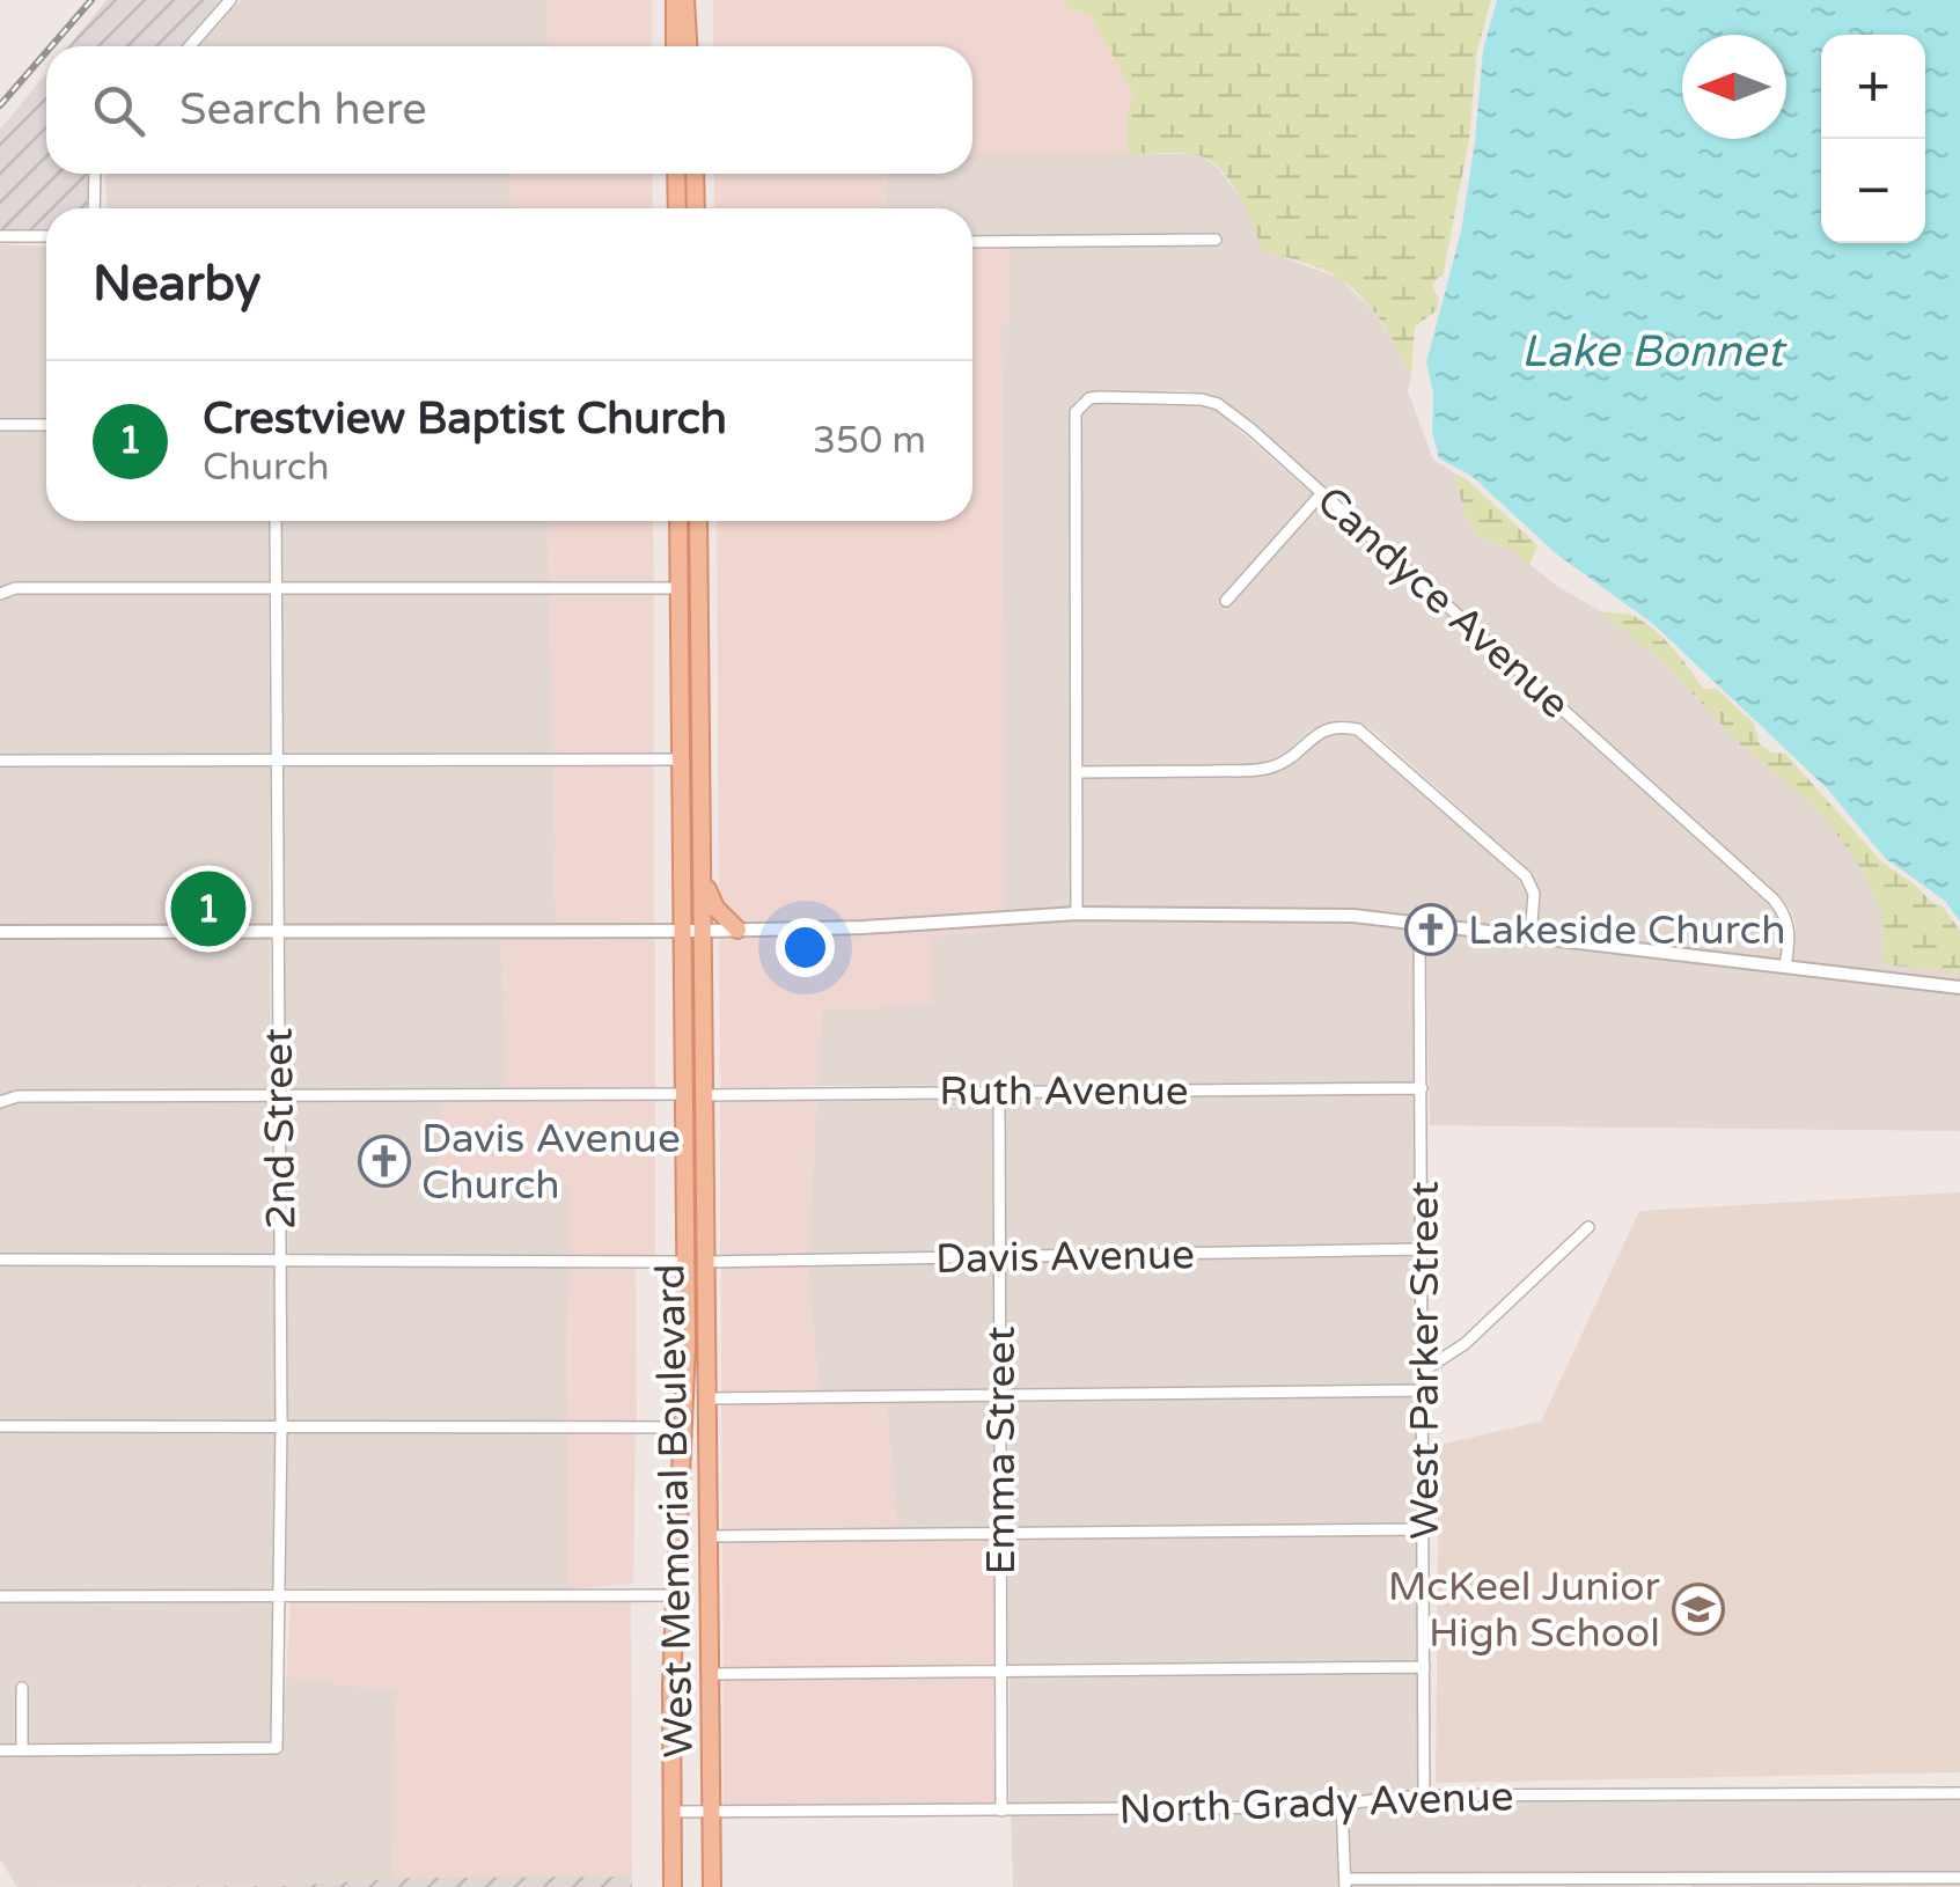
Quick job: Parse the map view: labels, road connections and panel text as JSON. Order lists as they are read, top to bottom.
{
  "streets": {
    "main road": ["West Memorial Boulevard"],
    "street": [
      "Candyce Avenue",
      "Ruth Avenue",
      "2nd Street",
      "Davis Avenue",
      "West Parker Street",
      "Emma Street",
      "North Grady Avenue"
    ]
  },
  "crossings": [
    ["Ruth Avenue", "West Parker Street"],
    ["Ruth Avenue", "Emma Street"],
    ["Ruth Avenue", "West Memorial Boulevard"],
    ["Davis Avenue", "West Parker Street"],
    ["Davis Avenue", "Emma Street"],
    ["Davis Avenue", "West Memorial Boulevard"],
    ["West Parker Street", "North Grady Avenue"],
    ["Emma Street", "North Grady Avenue"],
    ["West Memorial Boulevard", "North Grady Avenue"]
  ],
  "water": ["Lake Bonnet"],
  "places": {
    "church": ["Lakeside Church", "Davis Avenue Church"],
    "school or university": ["McKeel Junior High School"]
  },
  "north": "left",
  "page": {
    "map_buttons": ["+", "−"],
    "search": "Search here",
    "heading": "Nearby",
    "list": [
      {
        "mark": "1",
        "name": "Crestview Baptist Church",
        "note": "Church",
        "value": "350 m"
      }
    ],
    "pins": "1"
  }
}
